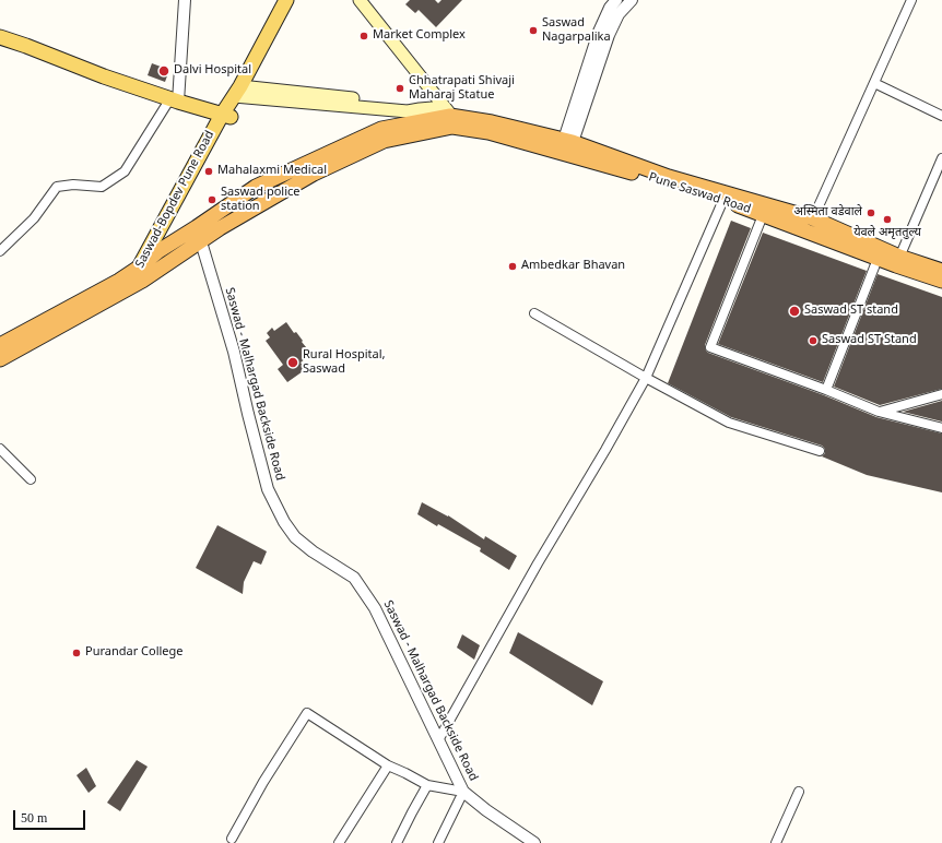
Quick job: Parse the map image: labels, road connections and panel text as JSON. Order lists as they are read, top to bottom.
{
  "streets": {
    "highway": ["Pune Saswad Road"],
    "main road": ["Saswad-Bopdev Pune Road"],
    "street": ["Saswad - Malhargad Backside Road"]
  },
  "places": [
    "Saswad Nagarpalika",
    "Market Complex",
    "Dalvi Hospital",
    "Chhatrapati Shivaji Maharaj Statue",
    "Mahalaxmi Medical",
    "Saswad police station",
    "अस्मिता वडेवाले",
    "येवले अमृततुल्य",
    "Ambedkar Bhavan",
    "Saswad ST stand",
    "Saswad ST Stand",
    "Rural Hospital, Saswad",
    "Purandar College"
  ],
  "scale_bar": "50 m"
}
